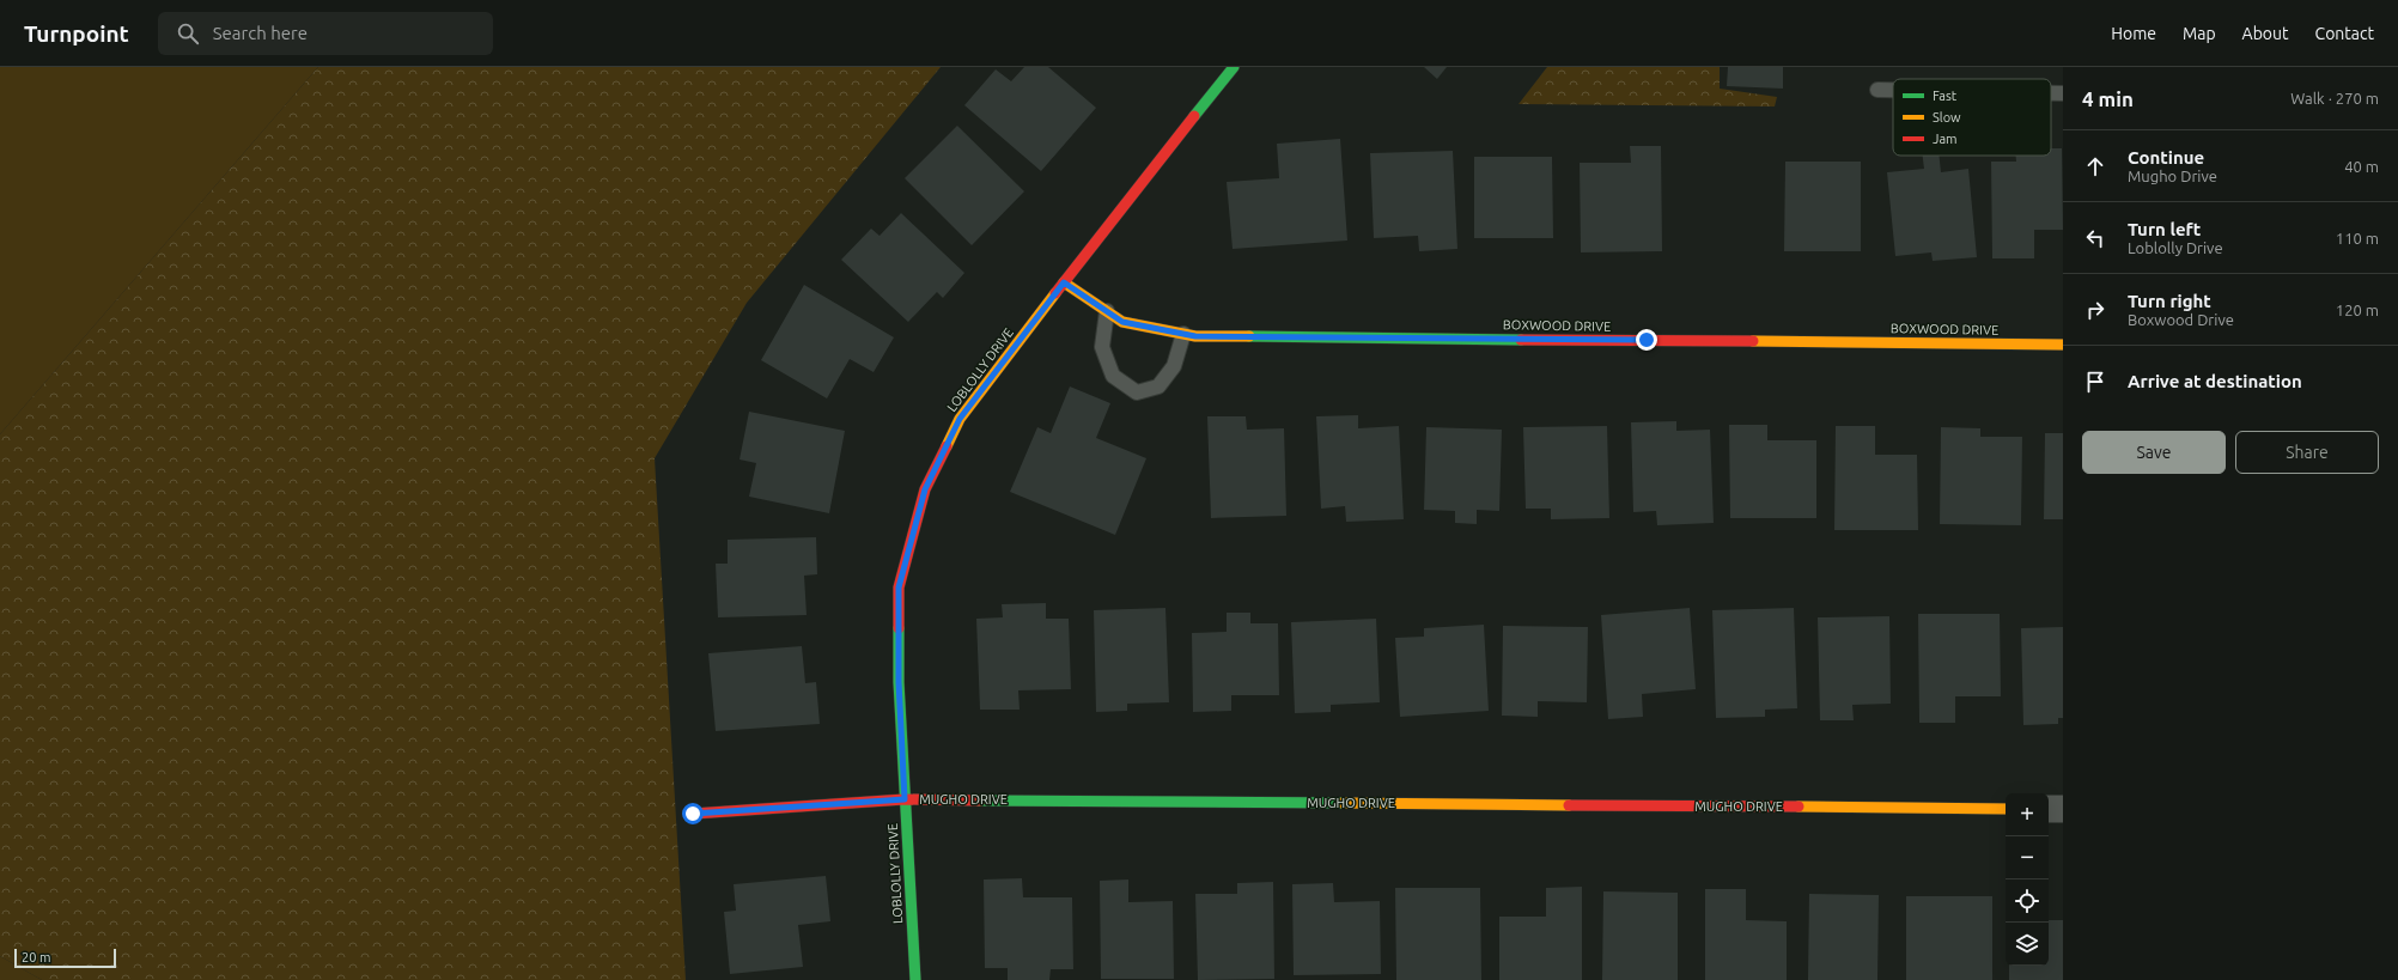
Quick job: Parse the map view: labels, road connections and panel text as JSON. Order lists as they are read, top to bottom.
{
  "streets": {
    "street": ["BOXWOOD DRIVE", "LOBLOLLY DRIVE", "MUGHO DRIVE"]
  },
  "crossings": [
    ["BOXWOOD DRIVE", "LOBLOLLY DRIVE"],
    ["LOBLOLLY DRIVE", "MUGHO DRIVE"]
  ],
  "legend": ["Fast", "Slow", "Jam"],
  "scale_bar": "20 m",
  "page": {
    "header": "Turnpoint",
    "search": "Search here",
    "nav": [
      "Home",
      "Map",
      "About",
      "Contact"
    ],
    "heading": ["4 min", "Walk · 270 m"],
    "list": [
      ["Continue", "Mugho Drive", "40 m"],
      ["Turn left", "Loblolly Drive", "110 m"],
      ["Turn right", "Boxwood Drive", "120 m"],
      "Arrive at destination"
    ],
    "buttons": ["Save", "Share"],
    "map_buttons": ["+", "−"],
    "scale": "20 m"
  }
}
